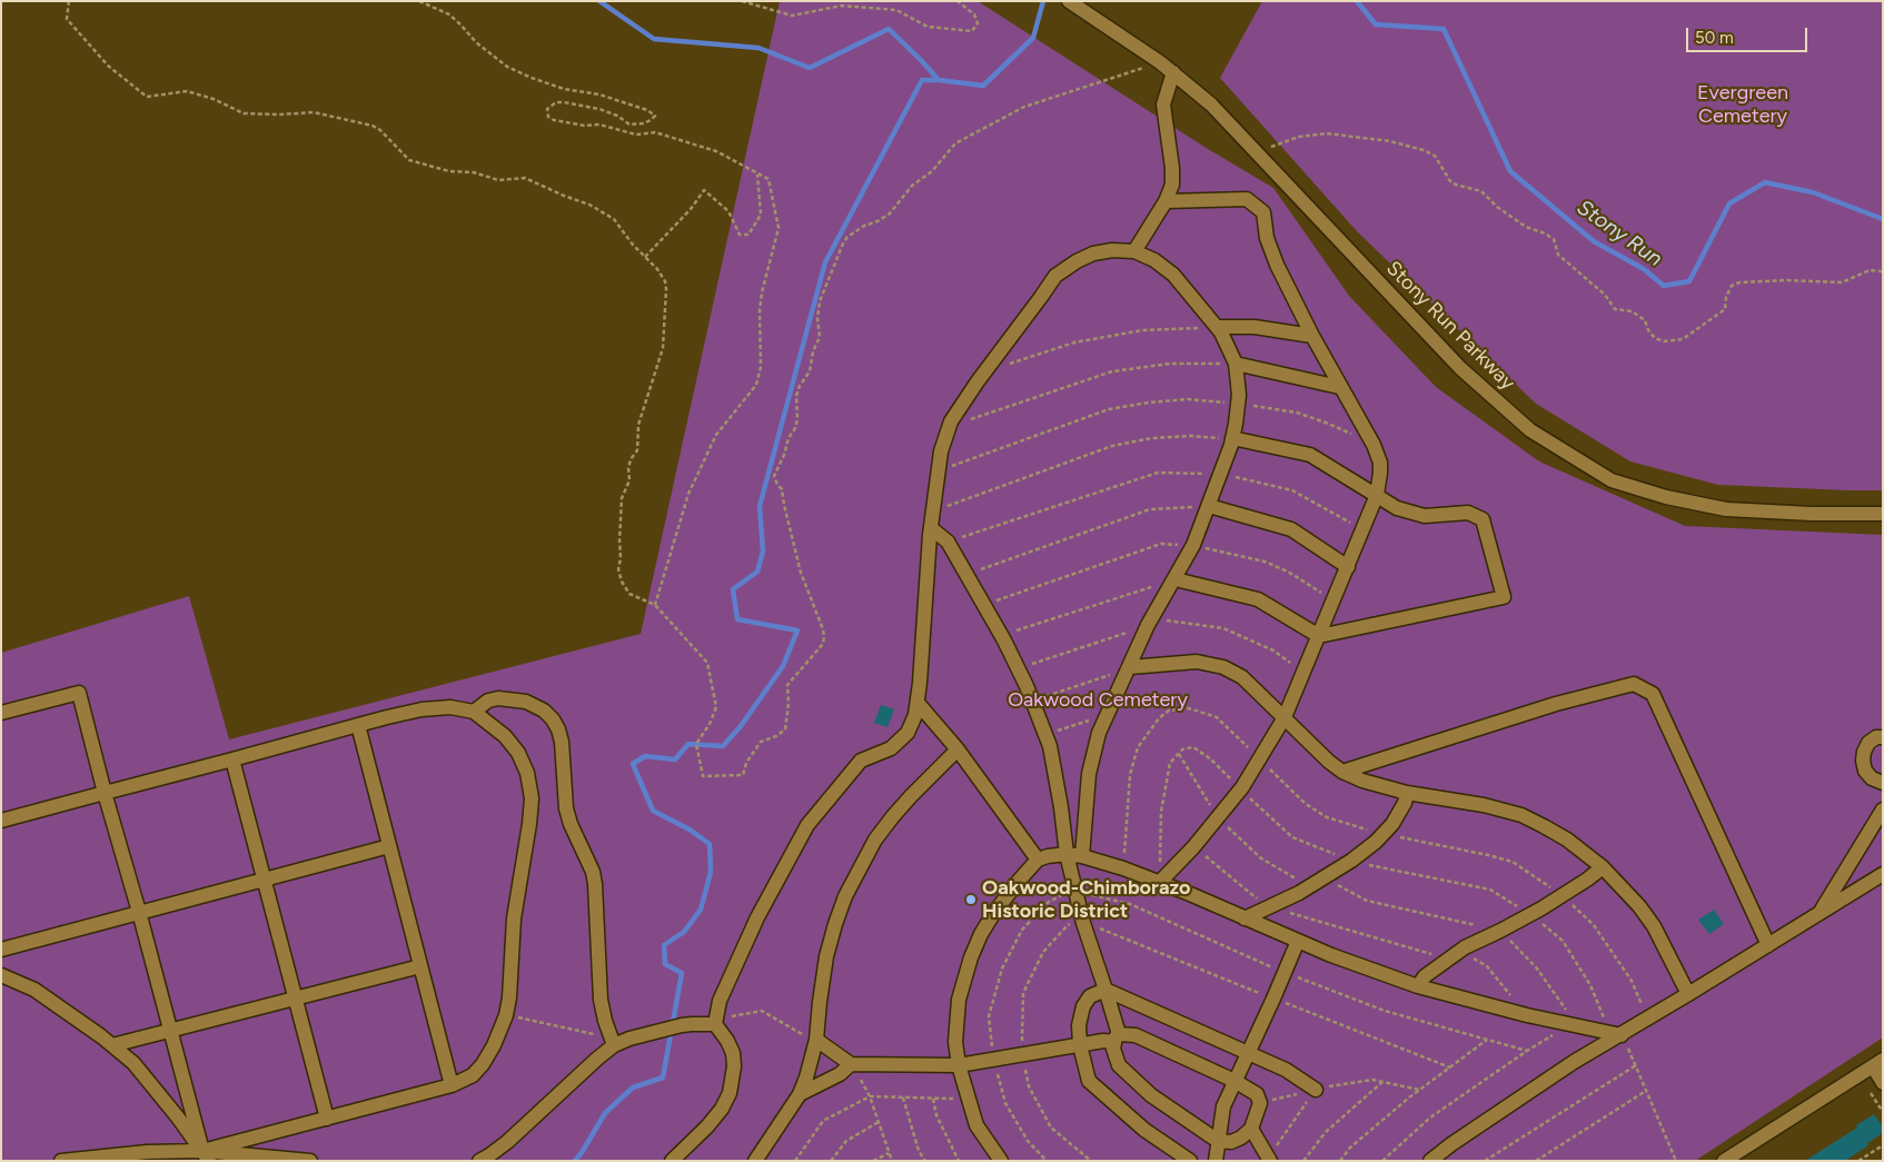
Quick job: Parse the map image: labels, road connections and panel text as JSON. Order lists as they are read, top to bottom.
{
  "streets": {
    "street": ["Stony Run Parkway"]
  },
  "water": ["Stony Run"],
  "parks": ["Evergreen Cemetery", "Oakwood Cemetery"],
  "places": ["Oakwood-Chimborazo Historic District"],
  "scale_bar": "50 m"
}
